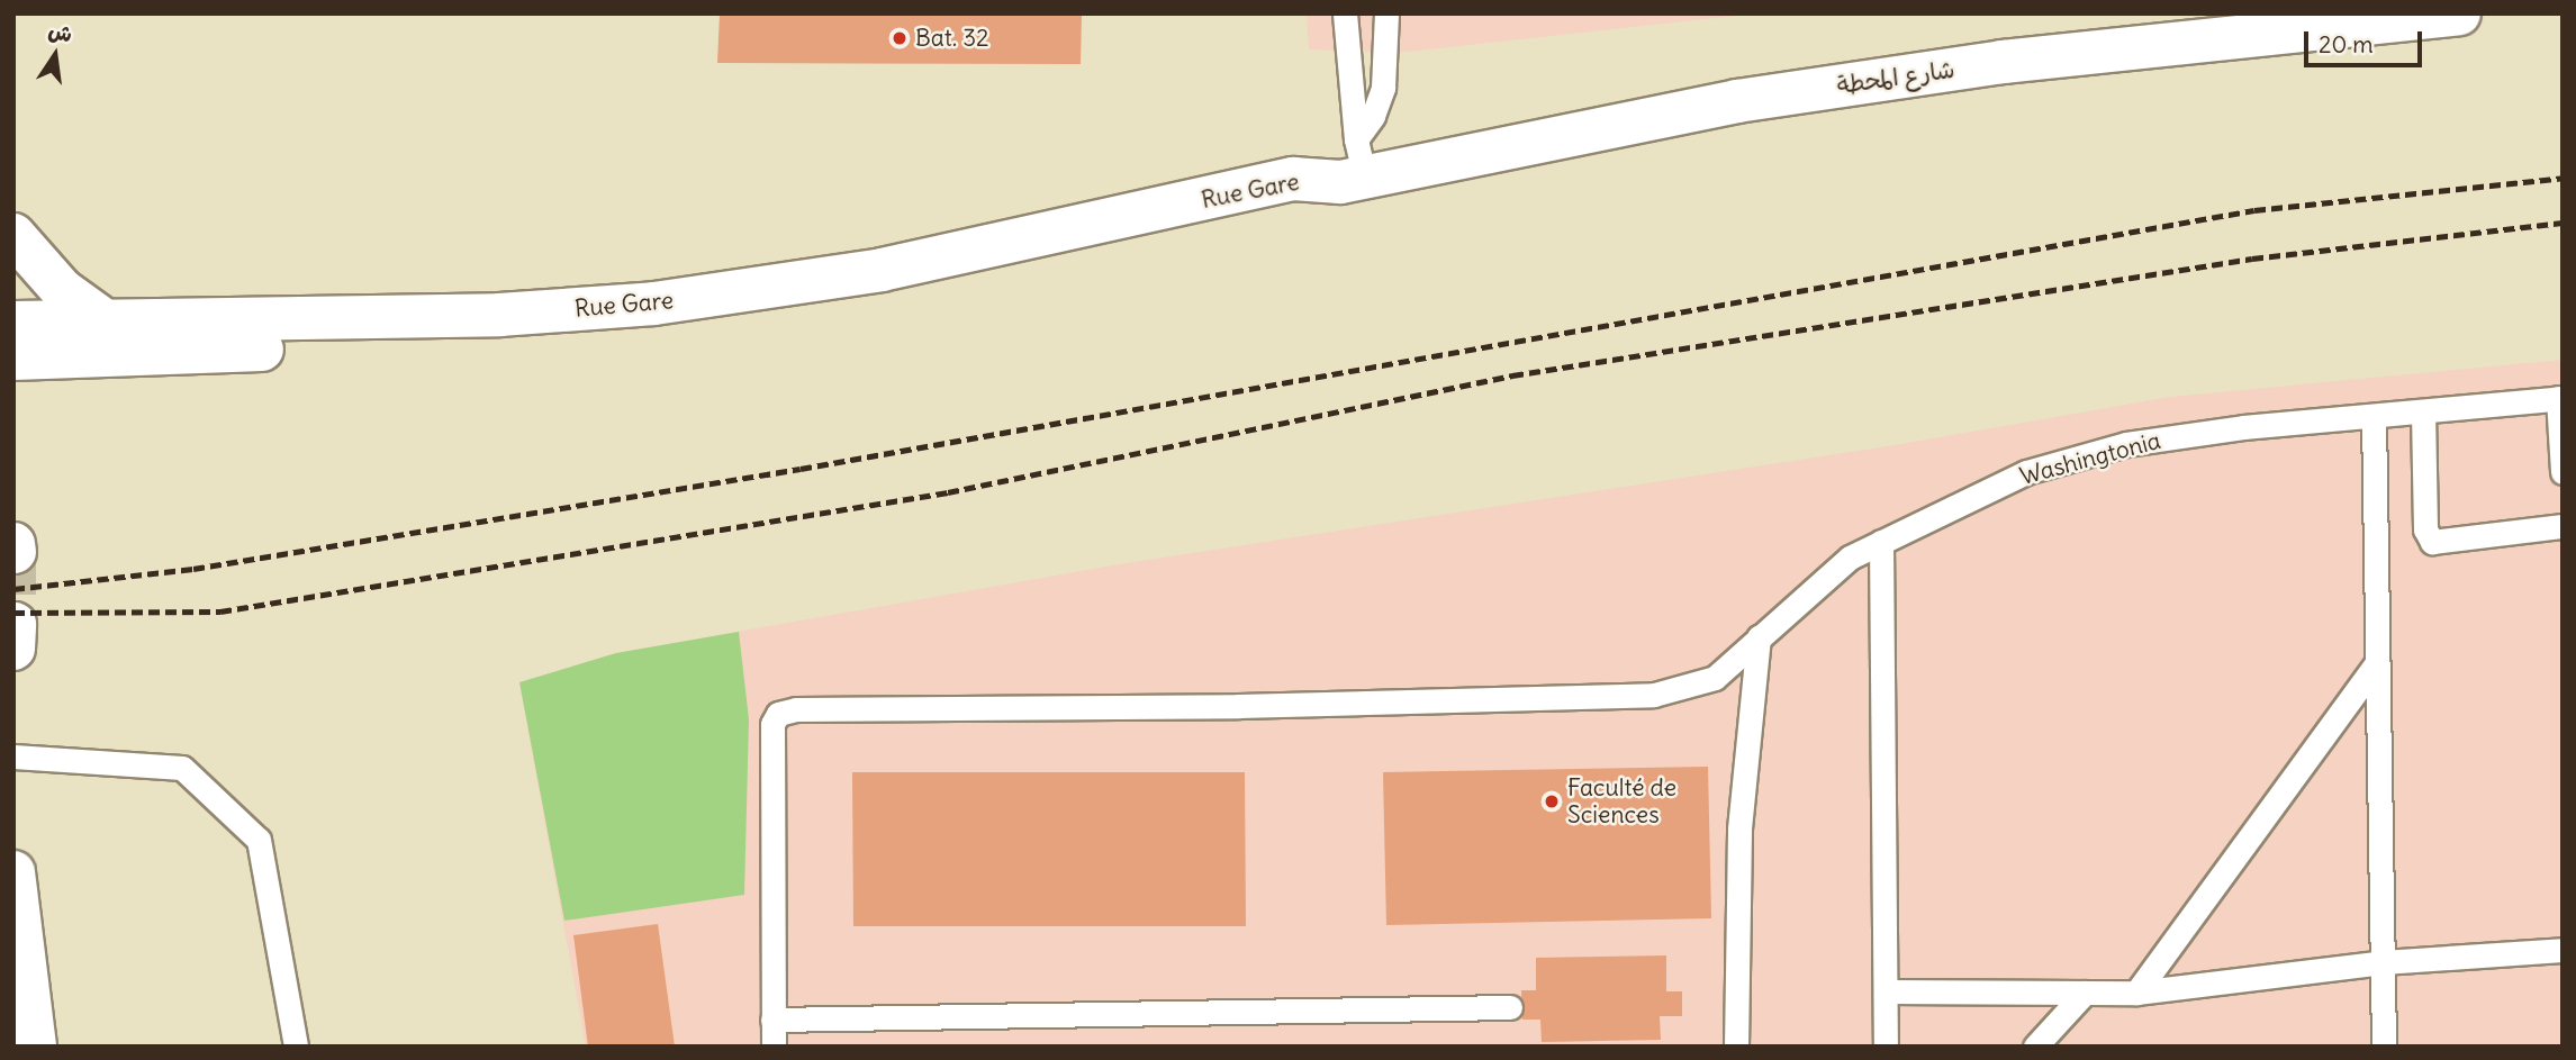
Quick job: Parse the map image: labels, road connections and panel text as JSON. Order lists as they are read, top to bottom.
{
  "streets": {
    "main road": ["شارع المحطة", "Rue Gare"],
    "lane": ["Washingtonia"]
  },
  "crossings": [
    ["شارع المحطة", "Rue Gare"]
  ],
  "places": ["Bat. 32", "Faculté de Sciences"],
  "scale_bar": "20 m",
  "north": "top"
}
